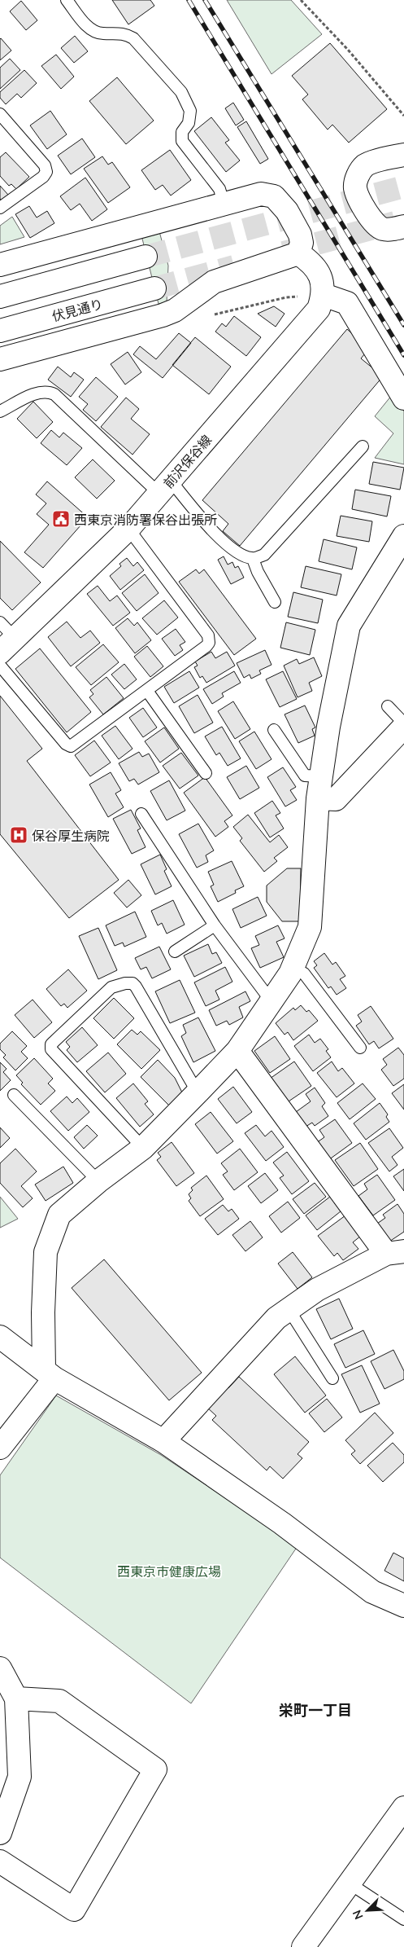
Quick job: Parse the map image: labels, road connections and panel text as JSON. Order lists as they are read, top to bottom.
{
  "streets": {
    "street": ["伏見通り", "前沢保谷線"]
  },
  "districts": ["栄町一丁目"],
  "parks": ["西東京市健康広場"],
  "places": {
    "public building": ["西東京消防署保谷出張所"],
    "hospital": ["保谷厚生病院"]
  },
  "north": "bottom left"
}
